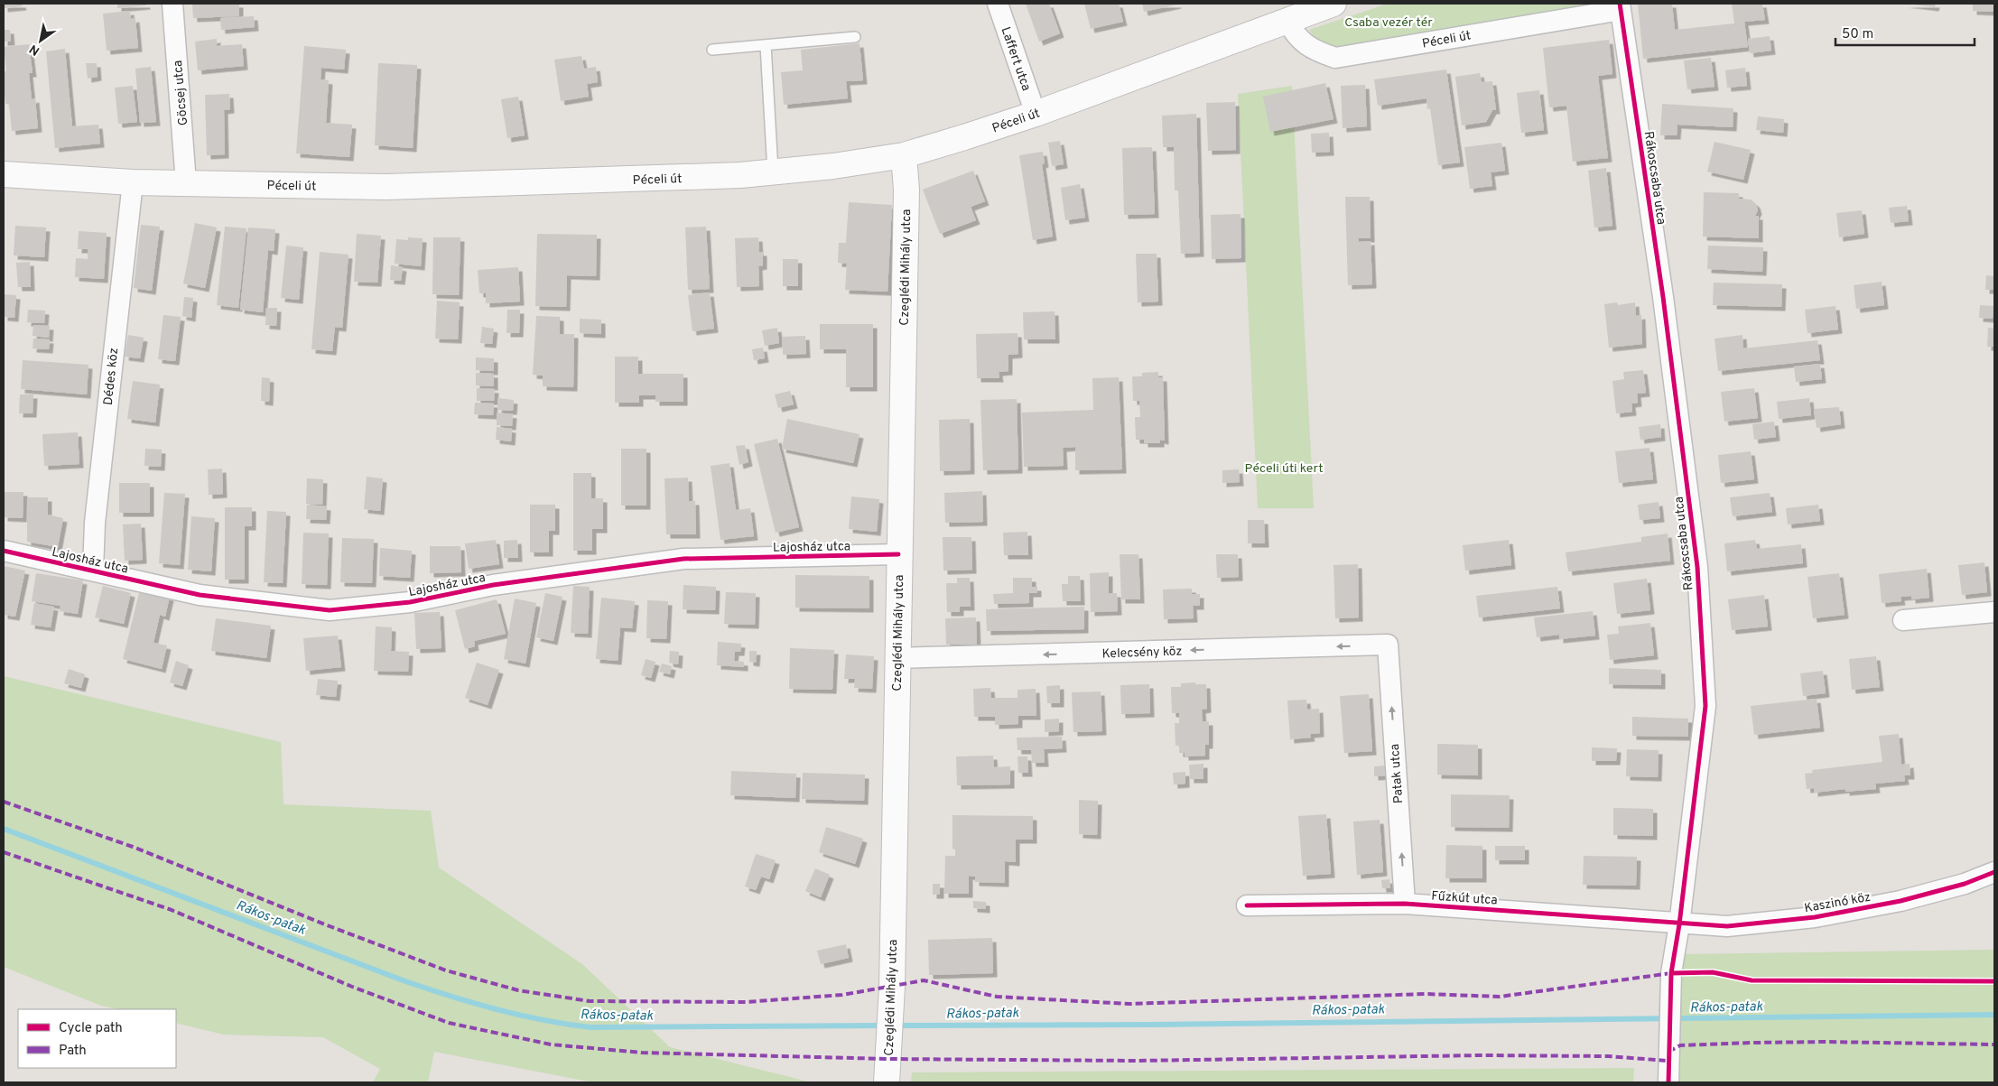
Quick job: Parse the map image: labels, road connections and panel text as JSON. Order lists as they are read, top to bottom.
{
  "streets": {
    "main road": ["Péceli út", "Czeglédi Mihály utca"],
    "street": [
      "Laffert utca",
      "Göcsej utca",
      "Rákoscsaba utca",
      "Dédes köz",
      "Lajosház utca",
      "Kelecsény köz",
      "Patak utca",
      "Fűzkút utca",
      "Kaszinó köz"
    ]
  },
  "crossings": [
    ["Péceli út", "Laffert utca"],
    ["Péceli út", "Göcsej utca"],
    ["Péceli út", "Rákoscsaba utca"],
    ["Péceli út", "Czeglédi Mihály utca"],
    ["Péceli út", "Dédes köz"],
    ["Rákoscsaba utca", "Fűzkút utca"],
    ["Rákoscsaba utca", "Kaszinó köz"],
    ["Czeglédi Mihály utca", "Lajosház utca"],
    ["Czeglédi Mihály utca", "Kelecsény köz"],
    ["Dédes köz", "Lajosház utca"],
    ["Kelecsény köz", "Patak utca"],
    ["Patak utca", "Fűzkút utca"],
    ["Fűzkút utca", "Kaszinó köz"]
  ],
  "one_way": ["Kelecsény köz", "Patak utca"],
  "water": ["Rákos-patak"],
  "parks": ["Csaba vezér tér", "Péceli úti kert"],
  "legend": ["Cycle path", "Path"],
  "scale_bar": "50 m",
  "north": "bottom left"
}
